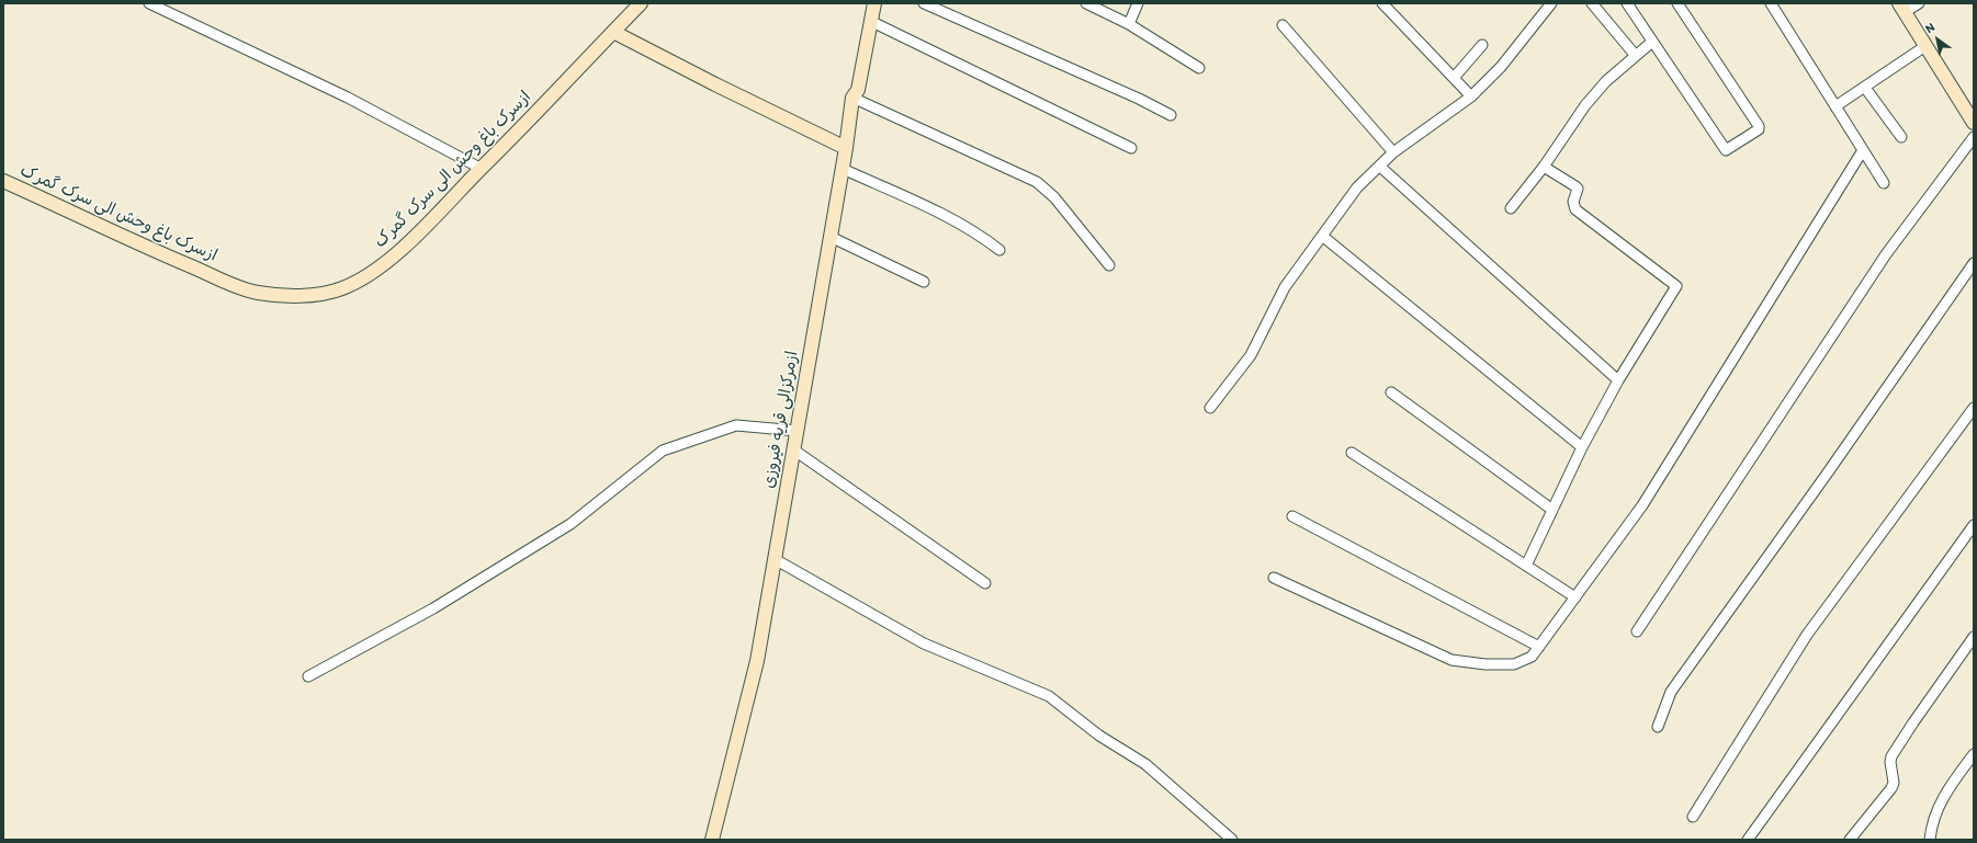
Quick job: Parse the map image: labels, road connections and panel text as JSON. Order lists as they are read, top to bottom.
{
  "streets": {
    "main road": ["ازسرک باغ وحش الی سرک گمرک", "ازمرکزالی قریه فیروزی"]
  },
  "north": "top left"
}
